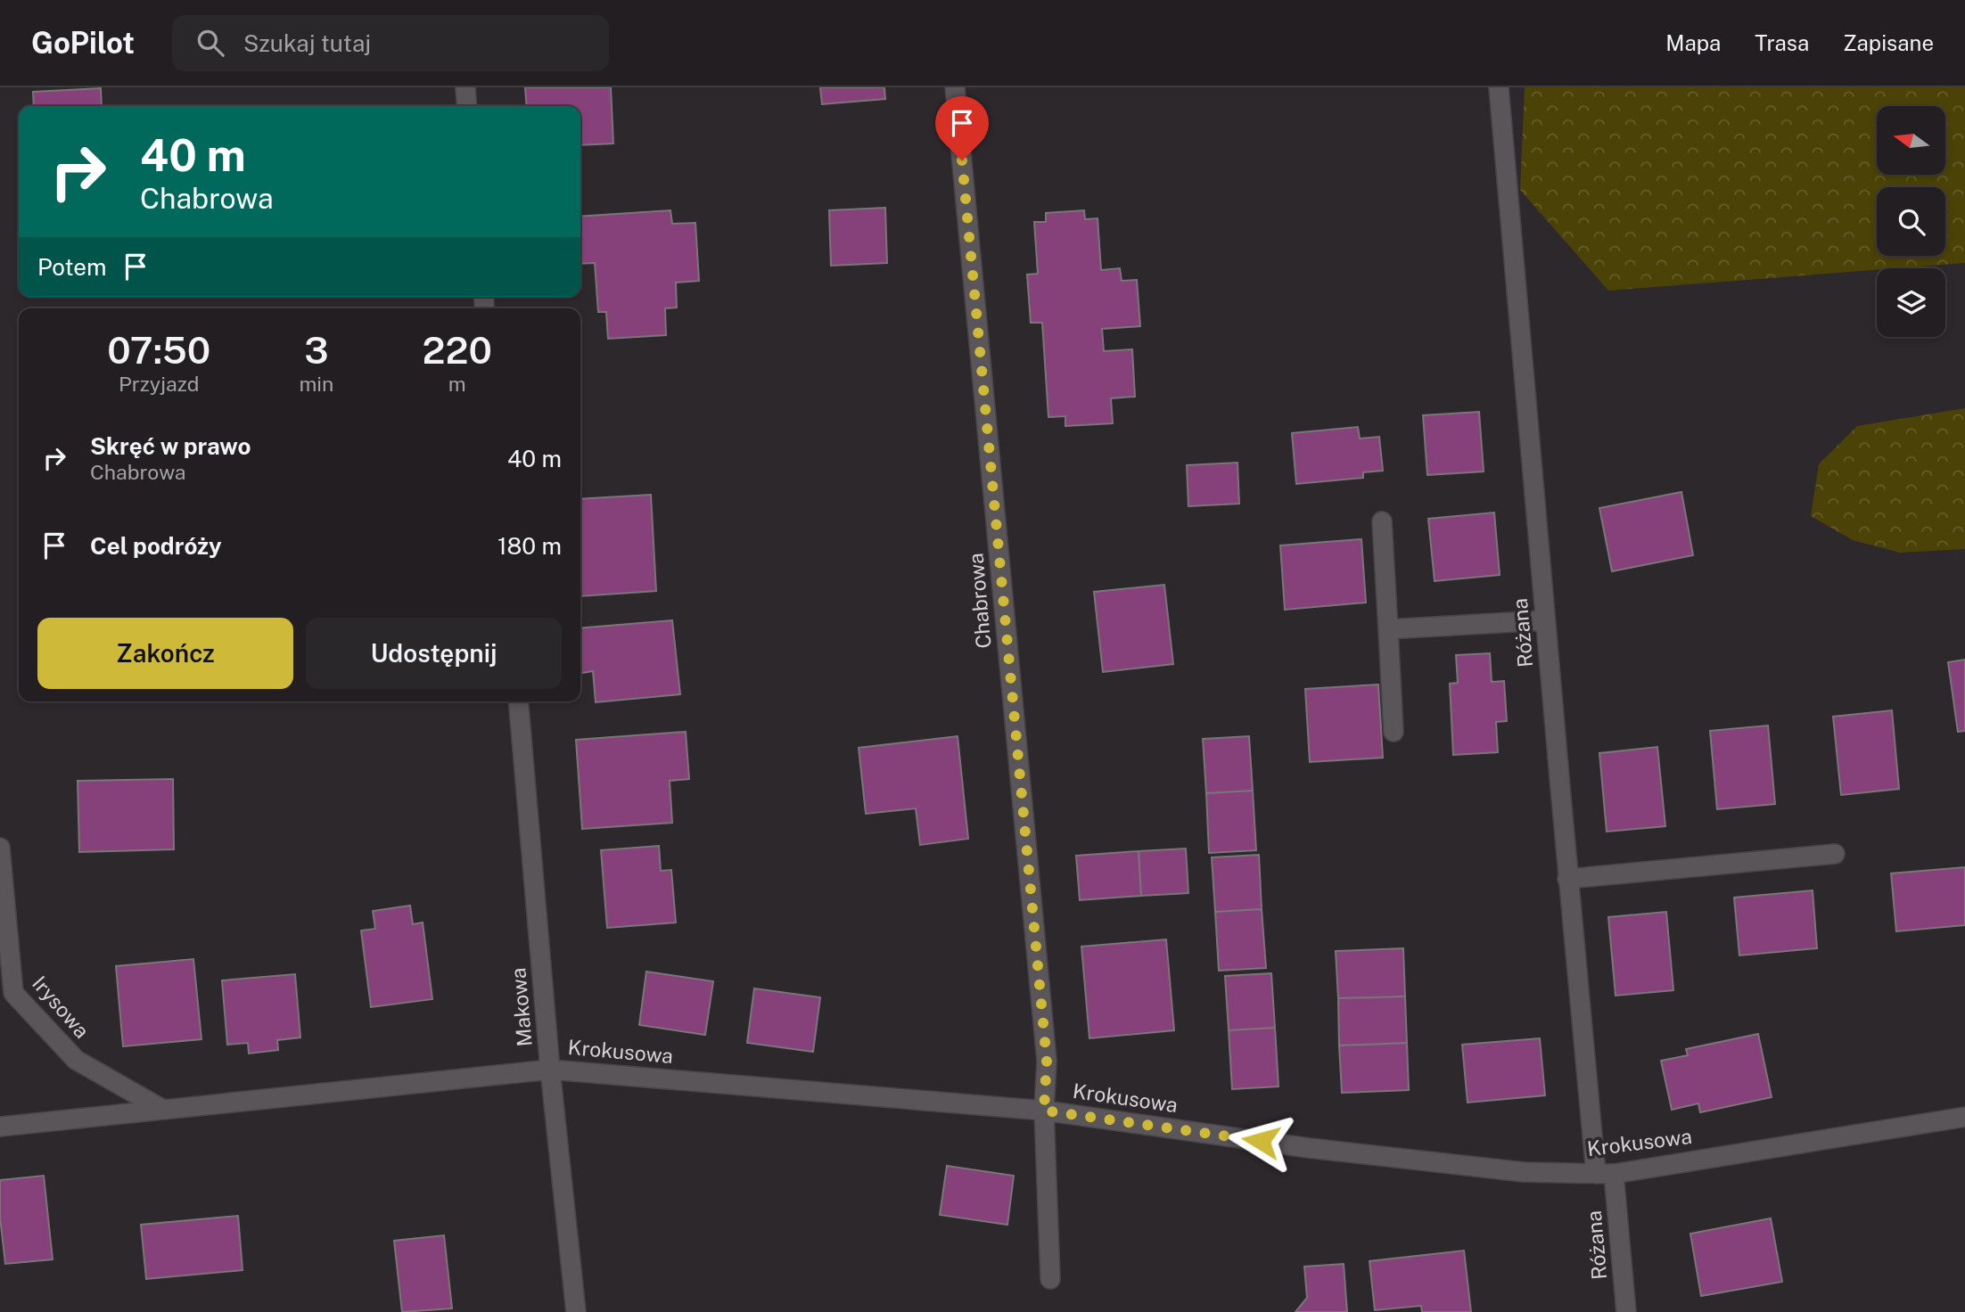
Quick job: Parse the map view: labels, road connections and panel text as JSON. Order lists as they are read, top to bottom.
{
  "streets": {
    "street": [
      "Chabrowa",
      "Różana",
      "Irysowa",
      "Makowa",
      "Krokusowa"
    ]
  },
  "crossings": [
    ["Chabrowa", "Krokusowa"],
    ["Różana", "Krokusowa"],
    ["Irysowa", "Krokusowa"],
    ["Makowa", "Krokusowa"]
  ],
  "north": "left",
  "page": {
    "header": "GoPilot",
    "search": "Szukaj tutaj",
    "nav": ["Mapa", "Trasa", "Zapisane"],
    "turn": ["40 m", "Chabrowa"],
    "then": "Potem",
    "eta": [
      "07:50",
      "Przyjazd",
      "3",
      "min",
      "220",
      "m"
    ],
    "list": [
      {
        "name": "Skręć w prawo",
        "note": "Chabrowa",
        "value": "40 m"
      },
      {
        "name": "Cel podróży",
        "value": "180 m"
      }
    ],
    "buttons": ["Zakończ", "Udostępnij"]
  }
}
